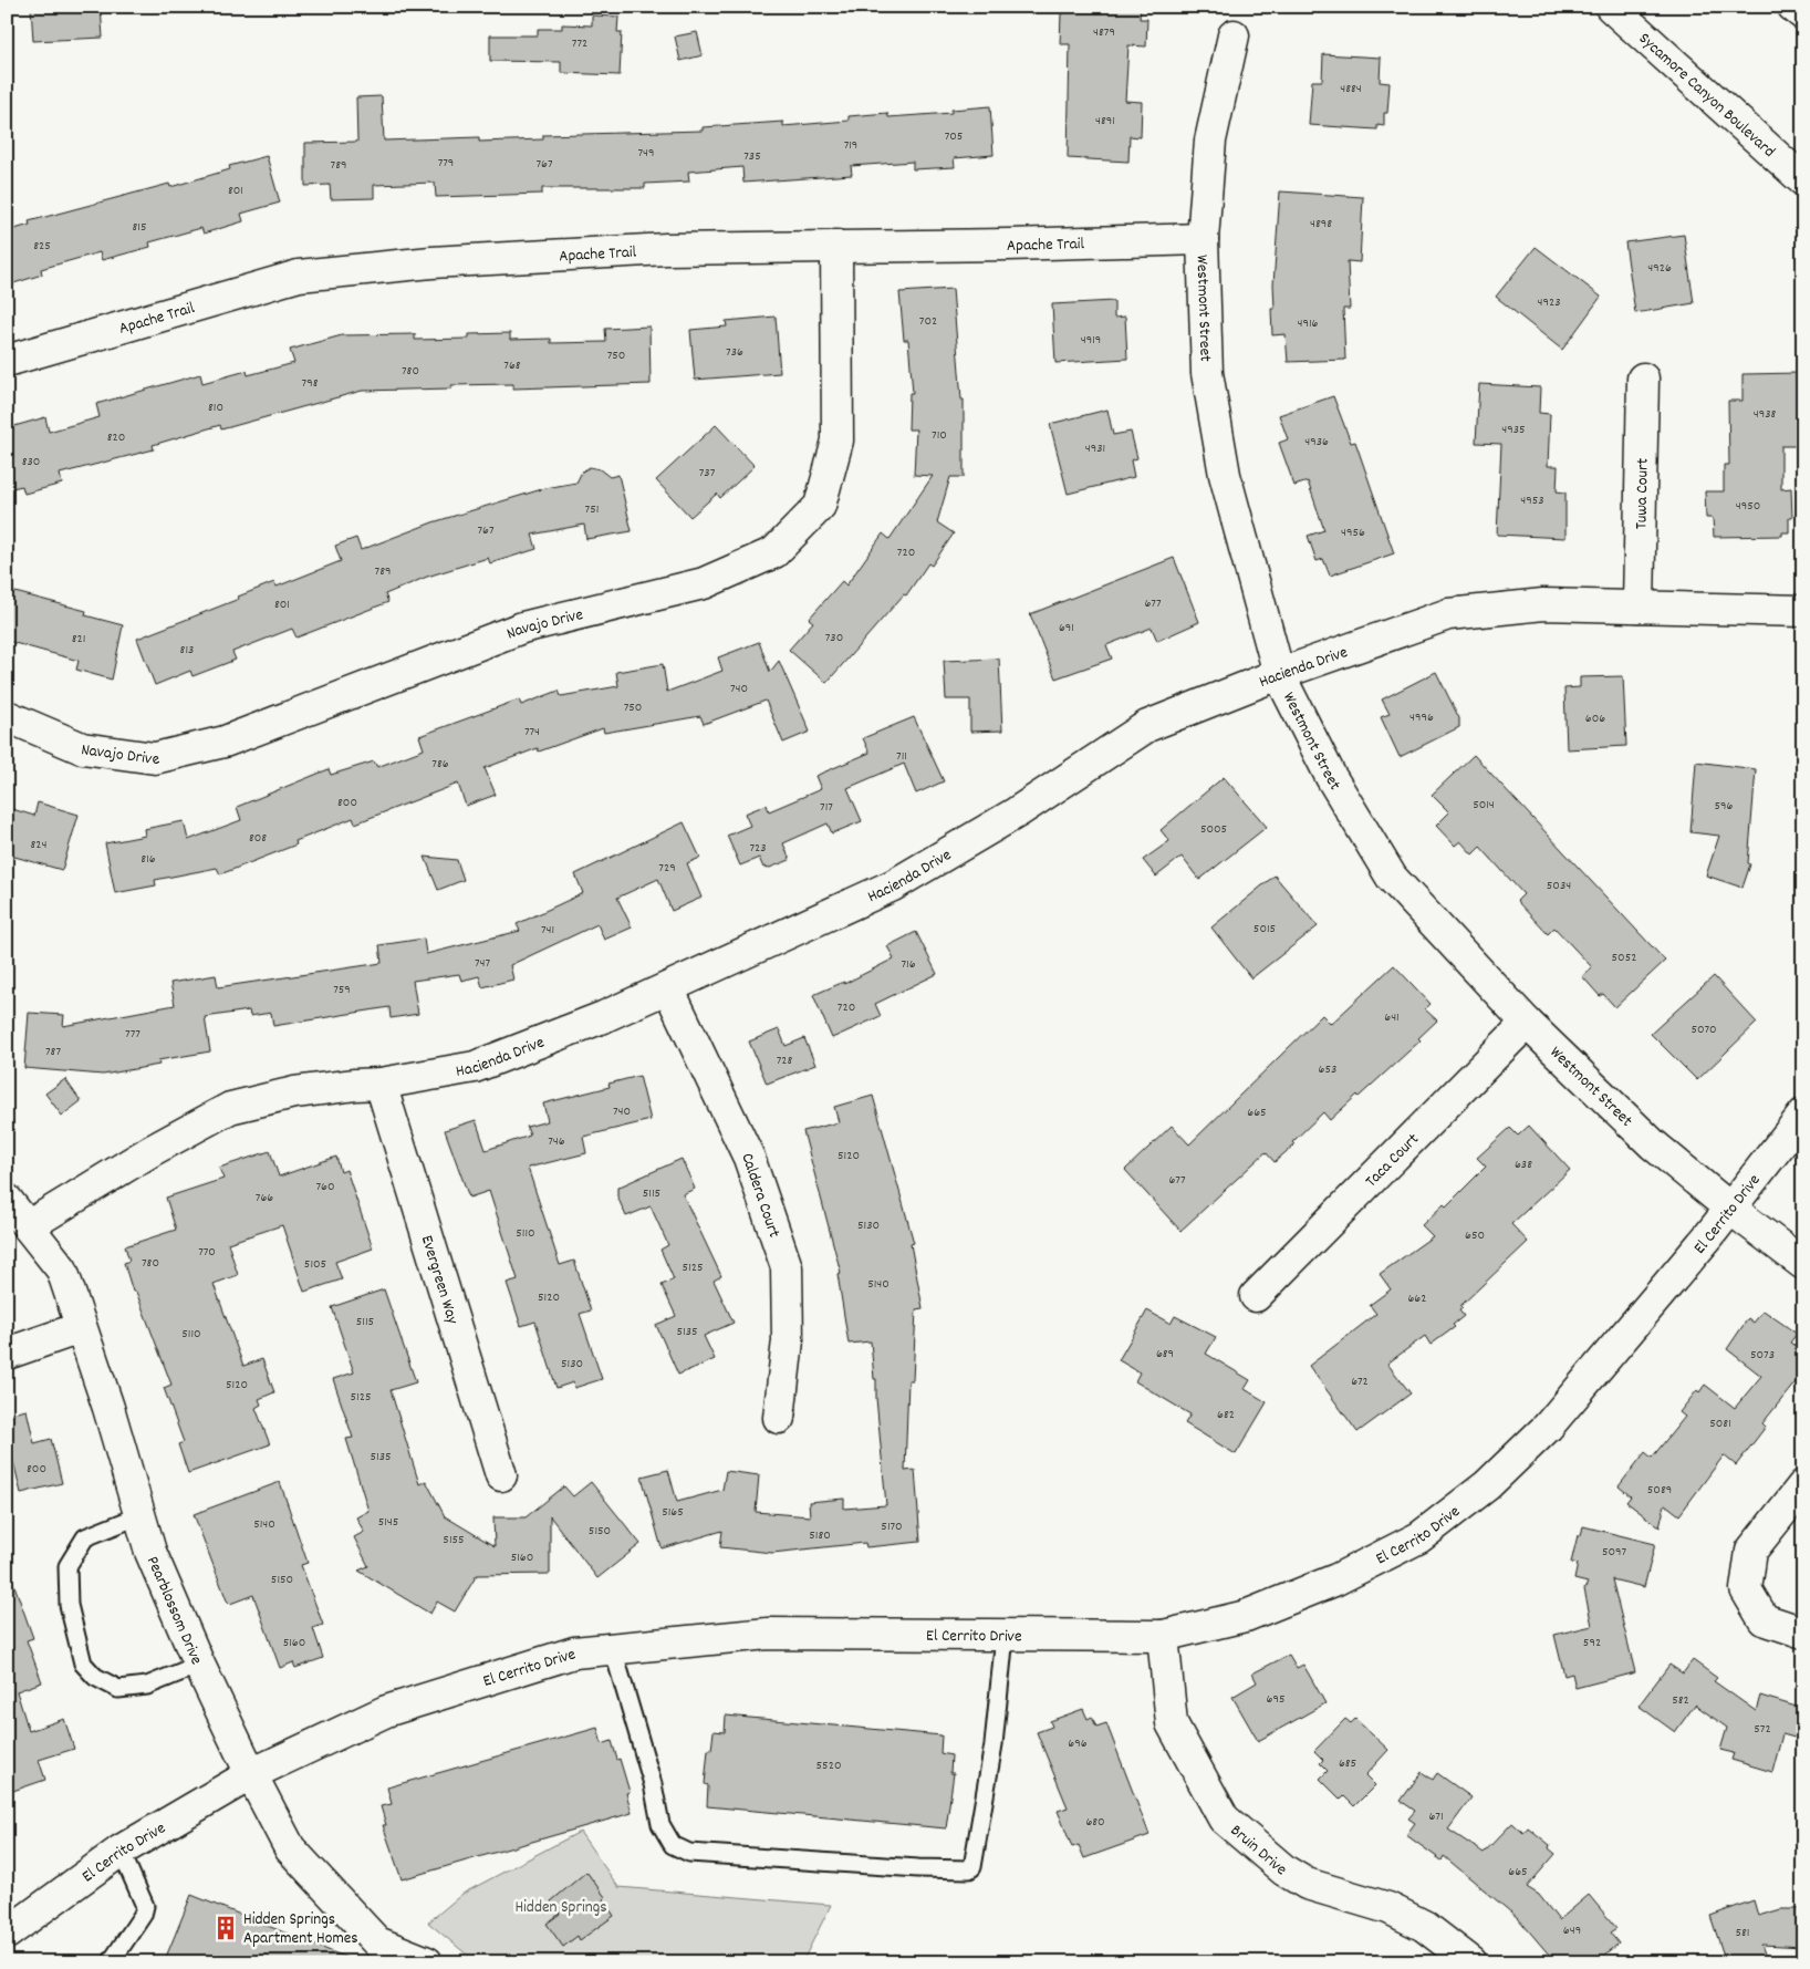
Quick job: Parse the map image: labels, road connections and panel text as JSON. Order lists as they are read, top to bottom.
{
  "streets": {
    "main road": [
      "Sycamore Canyon Boulevard",
      "Apache Trail",
      "Westmont Street",
      "Tuwa Court",
      "Navajo Drive",
      "Hacienda Drive",
      "Taca Court",
      "Caldera Court",
      "El Cerrito Drive",
      "Evergreen Way",
      "Pearblossom Drive",
      "Bruin Drive"
    ]
  },
  "crossings": [
    ["Apache Trail", "Westmont Street"],
    ["Apache Trail", "Navajo Drive"],
    ["Westmont Street", "Hacienda Drive"],
    ["Westmont Street", "Taca Court"],
    ["Westmont Street", "El Cerrito Drive"],
    ["Tuwa Court", "Hacienda Drive"],
    ["Hacienda Drive", "Caldera Court"],
    ["Hacienda Drive", "Evergreen Way"],
    ["Hacienda Drive", "Pearblossom Drive"],
    ["El Cerrito Drive", "Pearblossom Drive"],
    ["El Cerrito Drive", "Bruin Drive"]
  ],
  "parks": ["Hidden Springs"],
  "places": {
    "building": ["Hidden Springs Apartment Homes"]
  },
  "house_numbers": [
    "4879",
    "772",
    "4884",
    "4891",
    "705",
    "719",
    "749",
    "735",
    "779",
    "767",
    "789",
    "801",
    "4898",
    "815",
    "825",
    "4926",
    "4923",
    "702",
    "4916",
    "4919",
    "736",
    "750",
    "768",
    "780",
    "798",
    "810",
    "4938",
    "4935",
    "710",
    "820",
    "4936",
    "4931",
    "830",
    "737",
    "4953",
    "4950",
    "751",
    "767",
    "4956",
    "720",
    "789",
    "677",
    "801",
    "691",
    "730",
    "821",
    "813",
    "740",
    "750",
    "4996",
    "606",
    "774",
    "711",
    "786",
    "800",
    "5014",
    "596",
    "717",
    "5005",
    "808",
    "824",
    "723",
    "816",
    "729",
    "5034",
    "5015",
    "741",
    "5052",
    "747",
    "716",
    "759",
    "720",
    "641",
    "5070",
    "777",
    "787",
    "728",
    "653",
    "740",
    "665",
    "746",
    "5120",
    "638",
    "677",
    "760",
    "5115",
    "766",
    "5130",
    "5110",
    "650",
    "770",
    "780",
    "5105",
    "5125",
    "5140",
    "5120",
    "662",
    "5115",
    "5135",
    "5110",
    "689",
    "5073",
    "5130",
    "672",
    "5120",
    "5125",
    "682",
    "5081",
    "5135",
    "800",
    "5089",
    "5165",
    "5145",
    "5140",
    "5170",
    "5150",
    "5180",
    "5155",
    "5097",
    "5160",
    "5150",
    "5160",
    "592",
    "695",
    "582",
    "572",
    "696",
    "685",
    "5520",
    "671",
    "680",
    "665",
    "649",
    "581"
  ]
}
